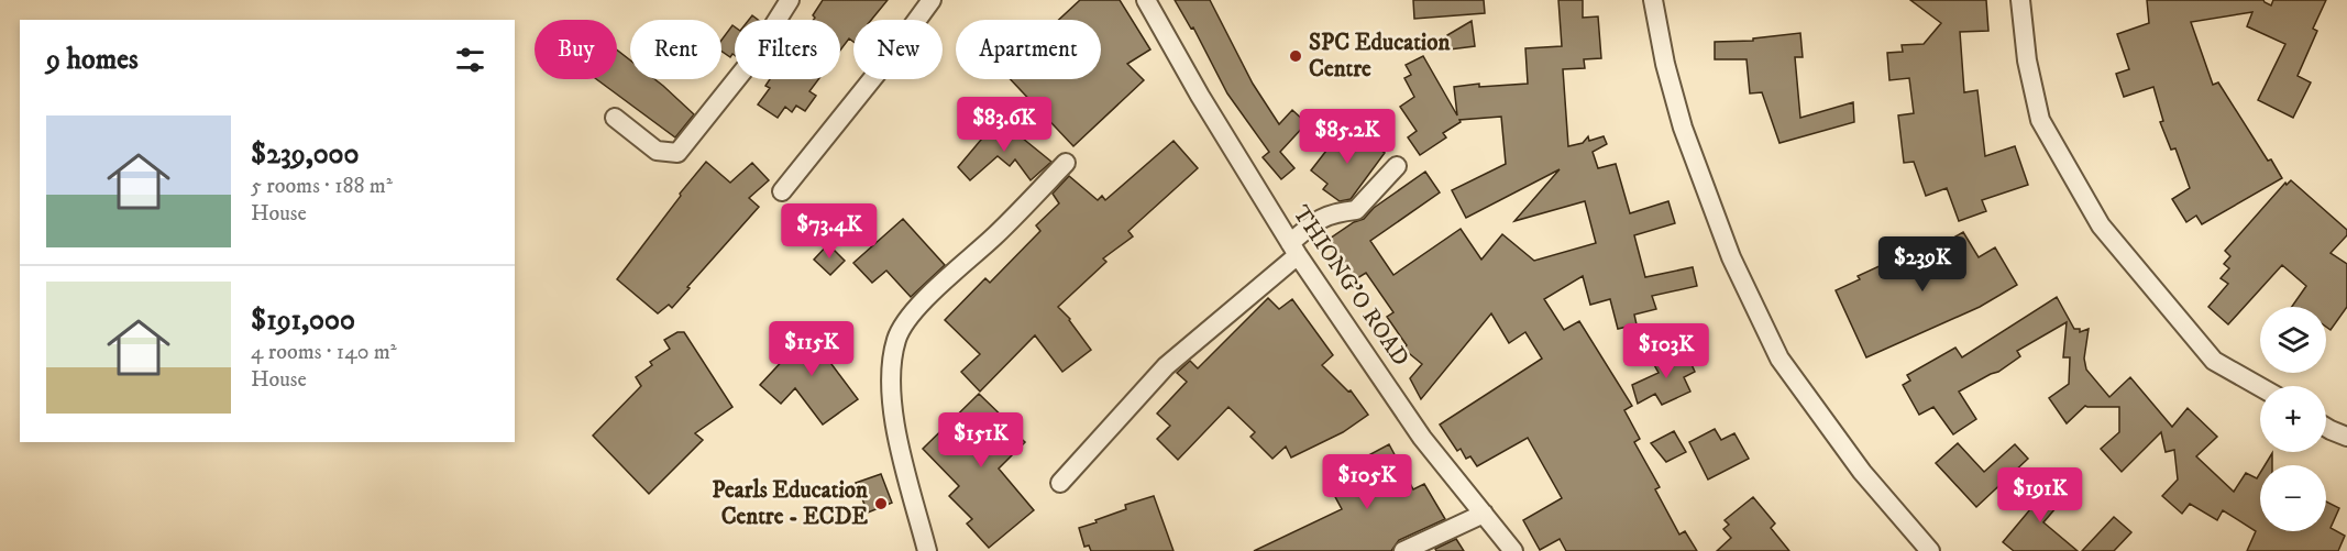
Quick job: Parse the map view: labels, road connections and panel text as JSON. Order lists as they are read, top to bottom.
{
  "streets": {
    "street": ["THIONG'O ROAD"]
  },
  "places": ["SPC Education Centre", "Pearls Education Centre - ECDE"],
  "page": {
    "chip": [
      "Buy",
      "Rent",
      "Filters",
      "New",
      "Apartment"
    ],
    "heading": "9 homes",
    "price": [
      "$83.6K",
      "$85.2K",
      "$73.4K",
      "$239K",
      "$115K",
      "$103K",
      "$151K",
      "$105K",
      "$191K"
    ],
    "list": [
      {
        "name": "$239,000",
        "note": "5 rooms · 188 m² · House"
      },
      {
        "name": "$191,000",
        "note": "4 rooms · 140 m² · House"
      }
    ],
    "map_buttons": ["+", "−"]
  }
}
